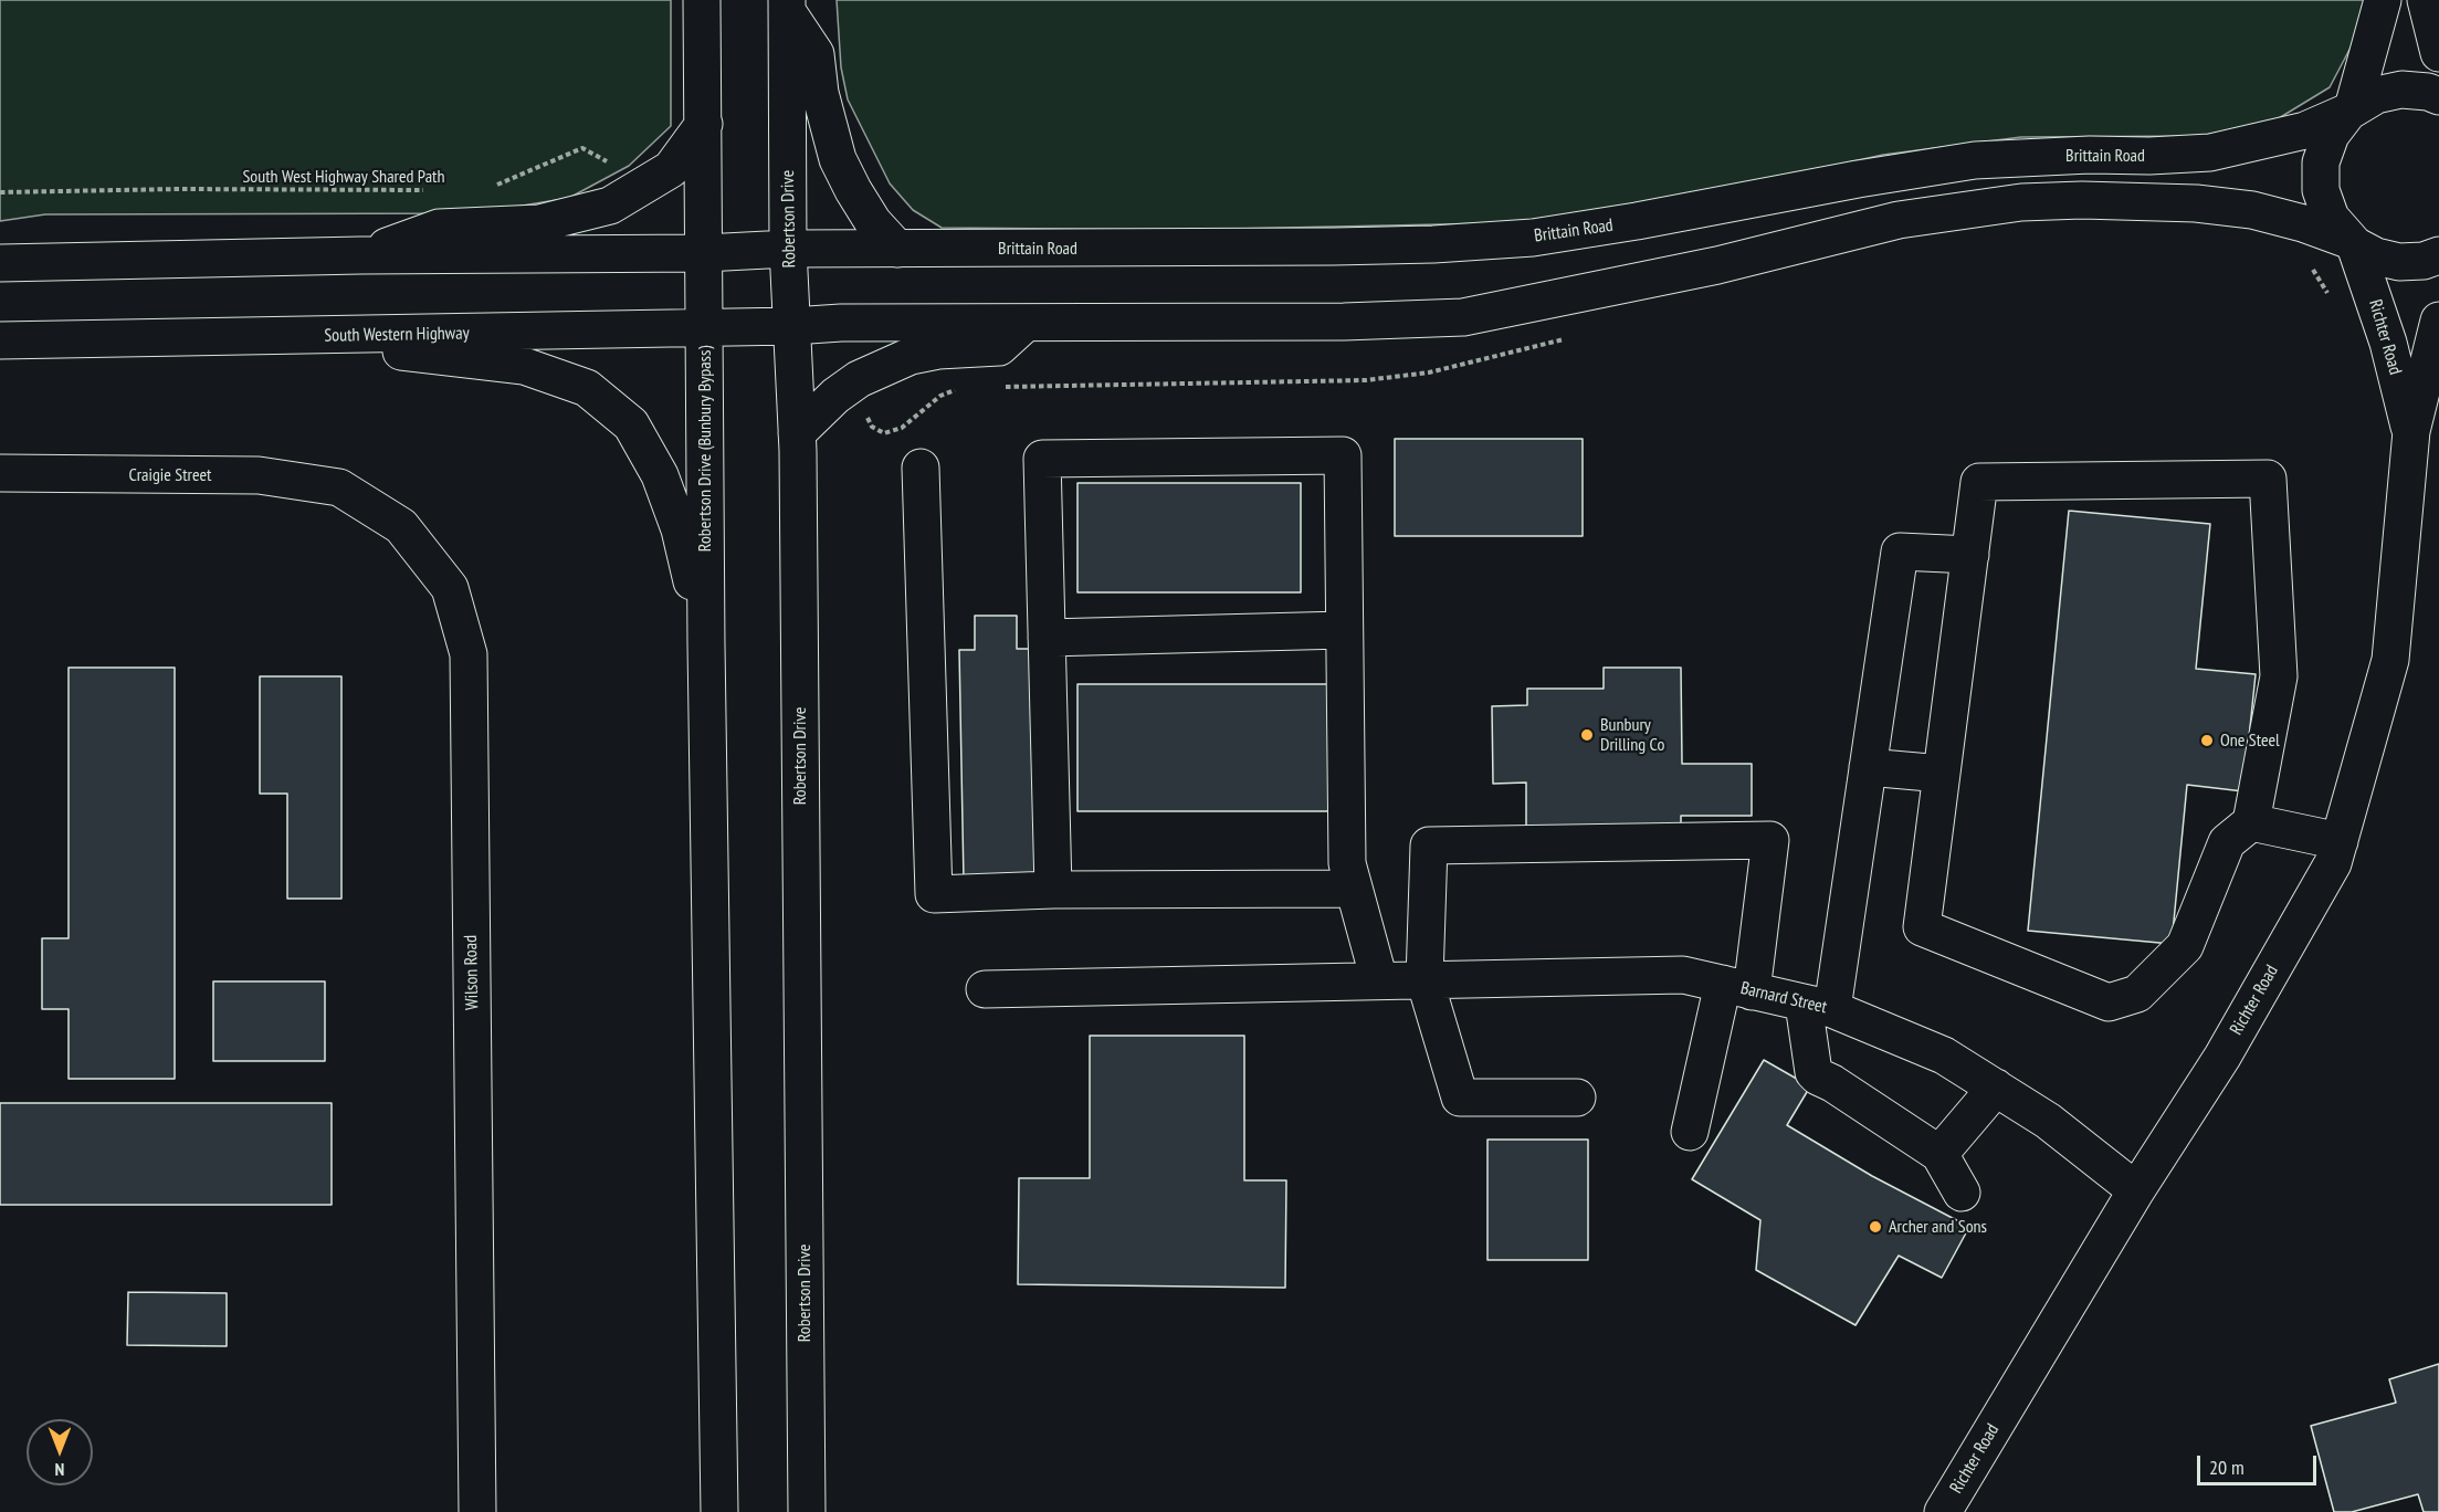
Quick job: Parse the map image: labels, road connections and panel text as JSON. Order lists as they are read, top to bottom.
{
  "streets": {
    "main road": [
      "Brittain Road",
      "Robertson Drive",
      "South Western Highway",
      "Richter Road",
      "Robertson Drive (Bunbury Bypass)",
      "Craigie Street",
      "Wilson Road",
      "Barnard Street"
    ],
    "path": ["South West Highway Shared Path"]
  },
  "crossings": [
    ["Brittain Road", "Robertson Drive"],
    ["Robertson Drive", "South Western Highway"],
    ["South Western Highway", "Robertson Drive (Bunbury Bypass)"],
    ["Richter Road", "Barnard Street"],
    ["Craigie Street", "Wilson Road"]
  ],
  "places": ["Bunbury Drilling Co", "One Steel", "Archer and Sons"],
  "scale_bar": "20 m",
  "north": "bottom"
}
